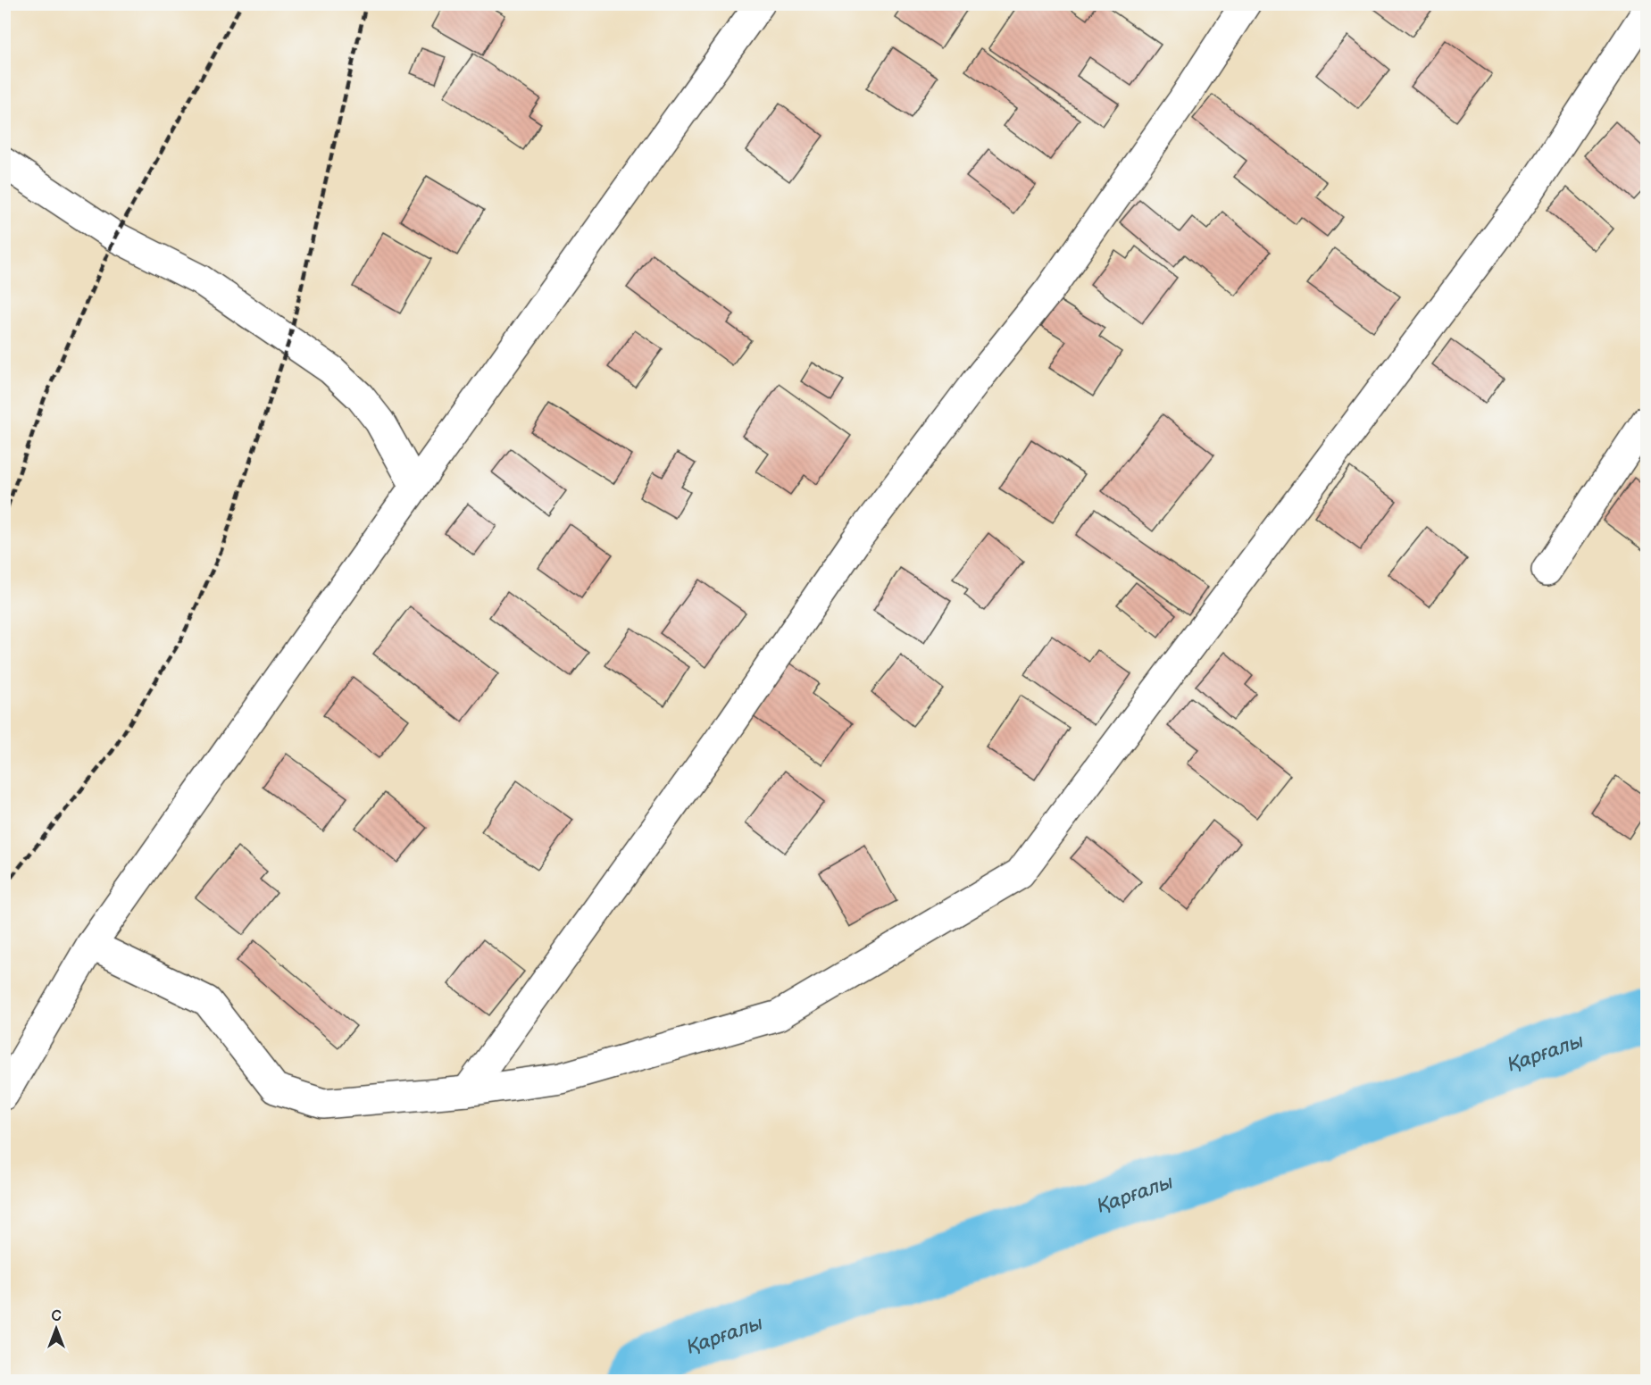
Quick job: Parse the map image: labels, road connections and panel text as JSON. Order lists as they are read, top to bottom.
{
  "water": ["Қарғалы"],
  "north": "top"
}
